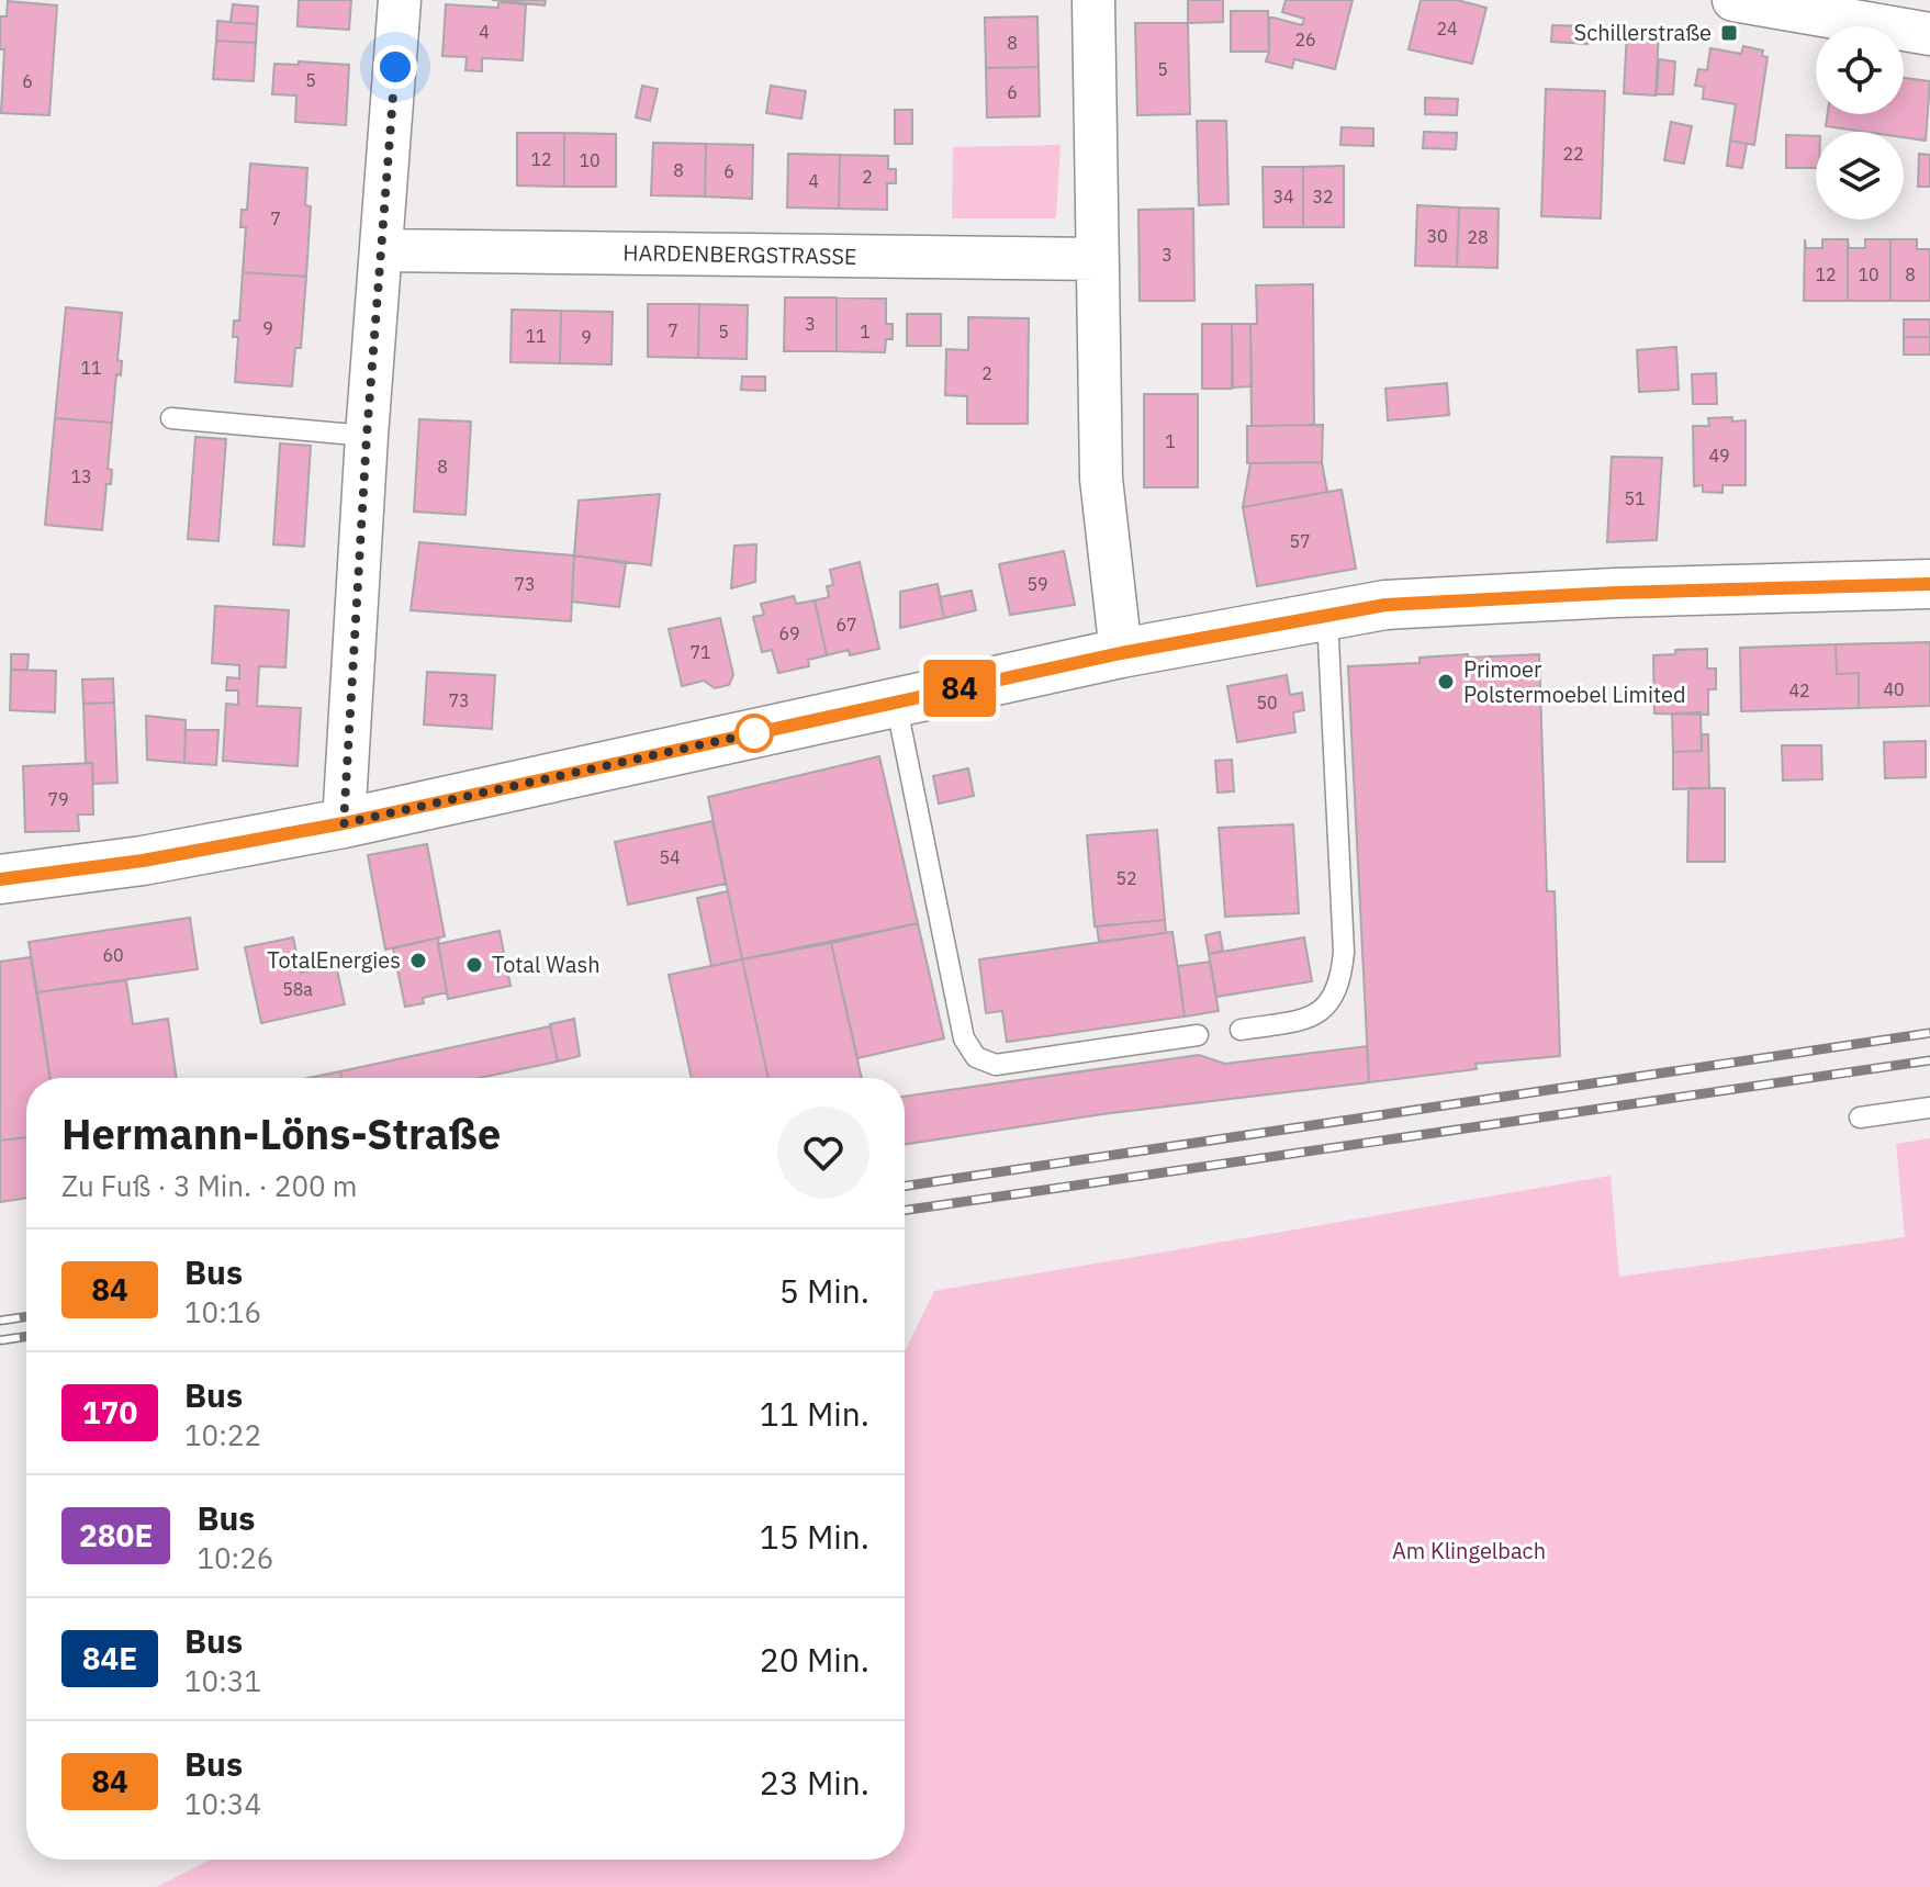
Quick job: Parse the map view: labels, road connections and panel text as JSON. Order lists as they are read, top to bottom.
{
  "streets": {
    "street": ["HARDENBERGSTRASSE"]
  },
  "parks": ["Am Klingelbach"],
  "places": {
    "transit": ["Schillerstraße"],
    "other": ["Primoer Polstermoebel Limited", "TotalEnergies", "Total Wash"]
  },
  "lines": ["bus line 84"],
  "house_numbers": [
    "24",
    "4",
    "26",
    "8",
    "5",
    "5",
    "6",
    "6",
    "22",
    "12",
    "10",
    "8",
    "6",
    "2",
    "4",
    "34",
    "32",
    "7",
    "30",
    "28",
    "3",
    "12",
    "10",
    "8",
    "3",
    "9",
    "7",
    "5",
    "1",
    "11",
    "9",
    "11",
    "2",
    "1",
    "49",
    "8",
    "13",
    "51",
    "57",
    "73",
    "59",
    "67",
    "69",
    "71",
    "40",
    "42",
    "73",
    "50",
    "79",
    "54",
    "52",
    "60",
    "58a"
  ],
  "page": {
    "on_map": "84",
    "heading": ["Hermann-Löns-Straße", "Zu Fuß · 3 Min. · 200 m"],
    "list": [
      {
        "mark": "84",
        "name": "Bus",
        "note": "10:16",
        "value": "5 Min."
      },
      {
        "mark": "170",
        "name": "Bus",
        "note": "10:22",
        "value": "11 Min."
      },
      {
        "mark": "280E",
        "name": "Bus",
        "note": "10:26",
        "value": "15 Min."
      },
      {
        "mark": "84E",
        "name": "Bus",
        "note": "10:31",
        "value": "20 Min."
      },
      {
        "mark": "84",
        "name": "Bus",
        "note": "10:34",
        "value": "23 Min."
      }
    ]
  }
}
